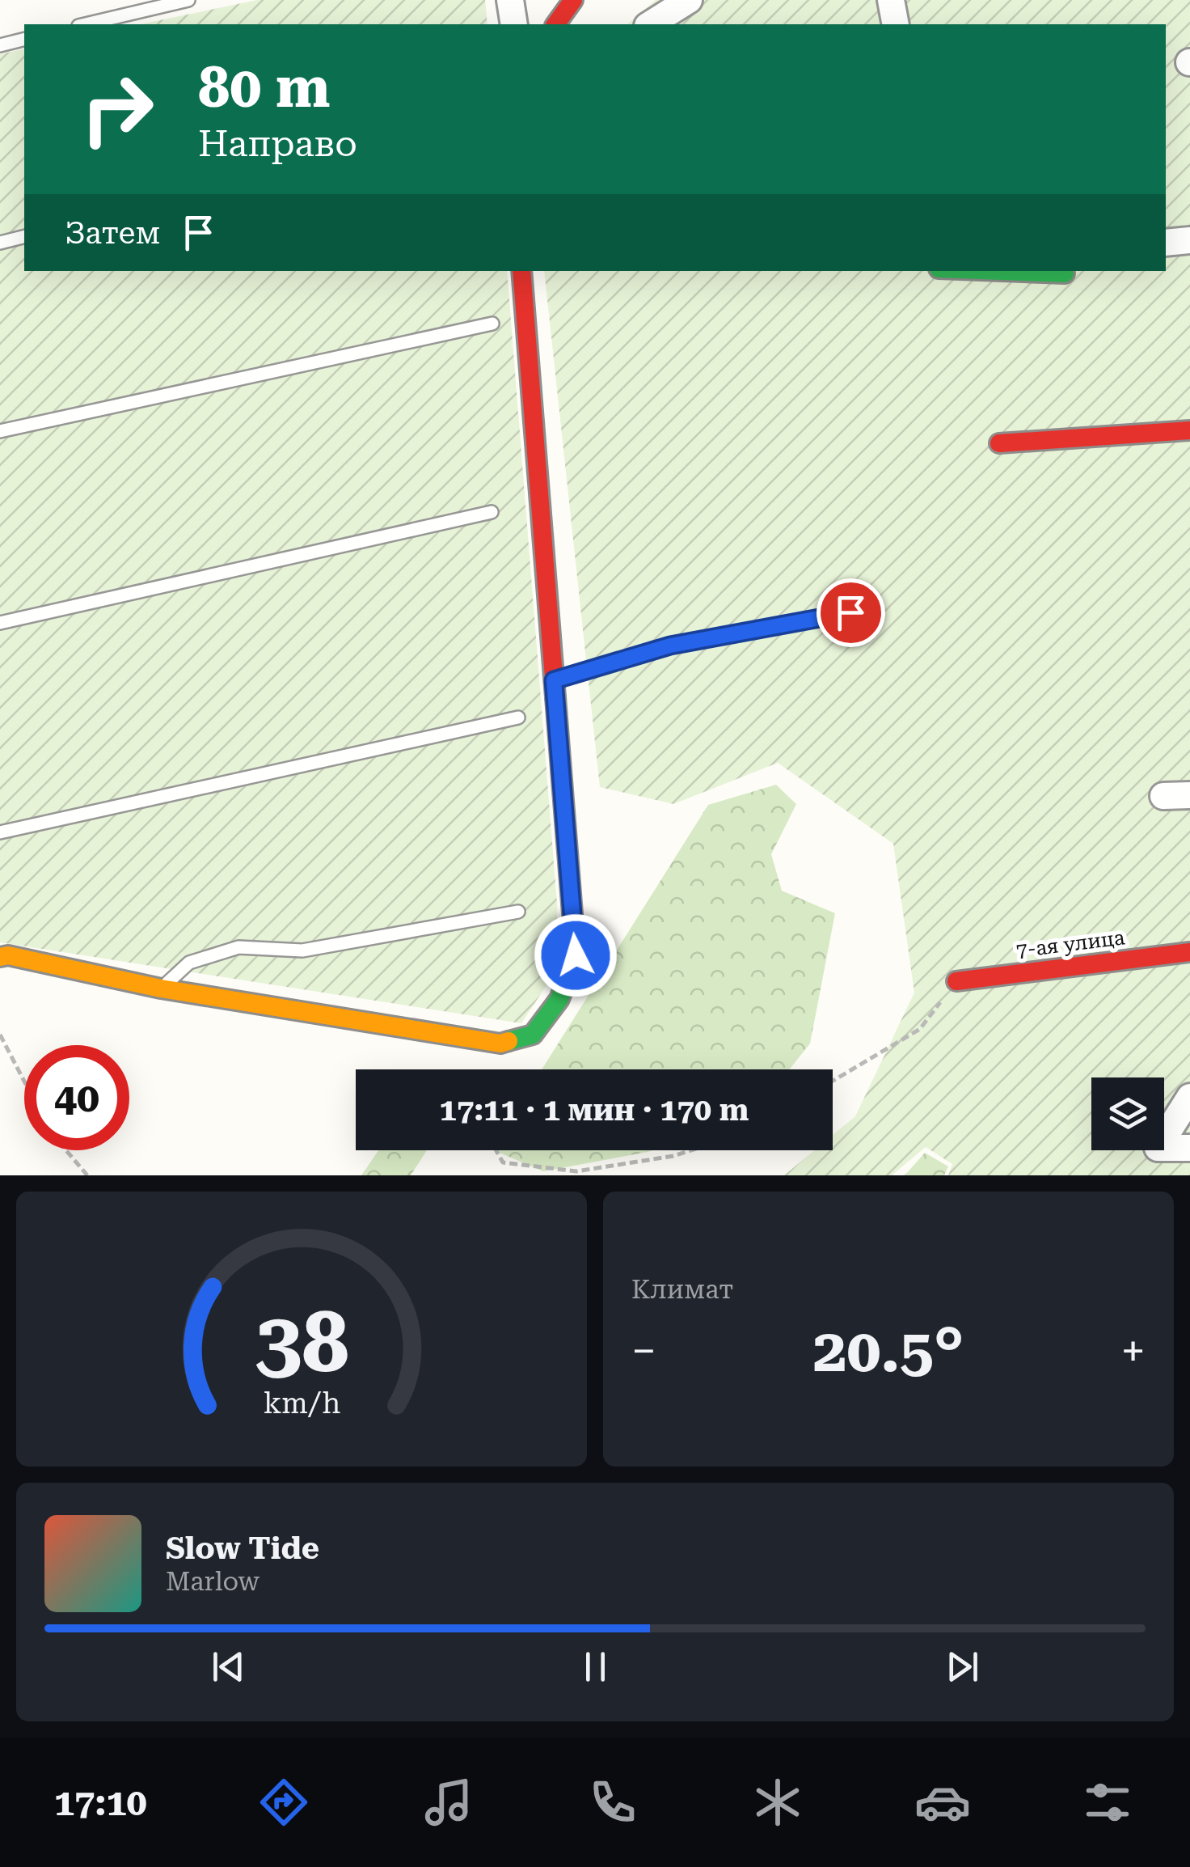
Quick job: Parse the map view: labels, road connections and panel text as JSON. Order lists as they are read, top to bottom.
{
  "streets": {
    "street": ["7-ая улица"]
  },
  "page": {
    "turn": ["80 m", "Направо"],
    "then": "Затем",
    "limit": "40",
    "trip": "17:11 · 1 мин · 170 m",
    "tile": "Климат",
    "heat": ["−", "20.5°", "+"],
    "song": ["Slow Tide", "Marlow"],
    "tabs": "17:10",
    "gauge": ["38", "km/h"]
  }
}
